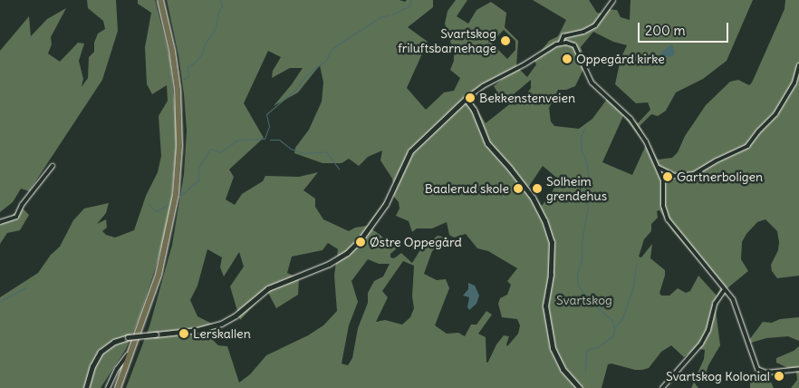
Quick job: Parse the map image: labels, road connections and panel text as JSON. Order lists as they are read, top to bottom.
{
  "parks": ["Svartskog"],
  "places": [
    "Svartskog friluftsbarnehage",
    "Oppegård kirke",
    "Bekkenstenveien",
    "Gartnerboligen",
    "Baalerud skole",
    "Solheim grendehus",
    "Østre Oppegård",
    "Lerskallen",
    "Svartskog Kolonial"
  ],
  "scale_bar": "200 m"
}
